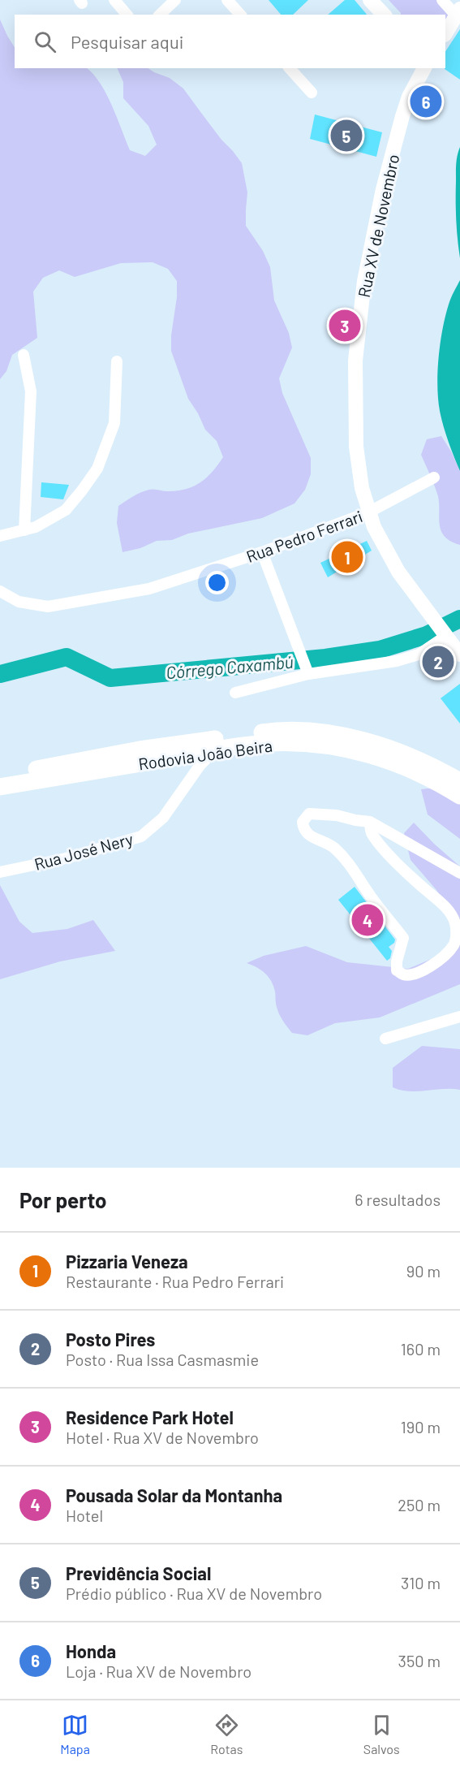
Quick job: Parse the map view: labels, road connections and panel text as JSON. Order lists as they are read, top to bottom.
{
  "streets": {
    "main road": ["Rua XV de Novembro", "Rodovia João Beira"],
    "street": ["Rua Pedro Ferrari", "Rua José Nery"]
  },
  "crossings": [
    ["Rua XV de Novembro", "Rua Pedro Ferrari"],
    ["Rodovia João Beira", "Rua José Nery"]
  ],
  "water": ["Córrego Caxambú"],
  "page": {
    "search": "Pesquisar aqui",
    "pins": [
      "6",
      "5",
      "3",
      "1",
      "2",
      "4"
    ],
    "heading": ["Por perto", "6 resultados"],
    "list": [
      {
        "mark": "1",
        "name": "Pizzaria Veneza",
        "note": "Restaurante · Rua Pedro Ferrari",
        "value": "90 m"
      },
      {
        "mark": "2",
        "name": "Posto Pires",
        "note": "Posto · Rua Issa Casmasmie",
        "value": "160 m"
      },
      {
        "mark": "3",
        "name": "Residence Park Hotel",
        "note": "Hotel · Rua XV de Novembro",
        "value": "190 m"
      },
      {
        "mark": "4",
        "name": "Pousada Solar da Montanha",
        "note": "Hotel",
        "value": "250 m"
      },
      {
        "mark": "5",
        "name": "Previdência Social",
        "note": "Prédio público · Rua XV de Novembro",
        "value": "310 m"
      },
      {
        "mark": "6",
        "name": "Honda",
        "note": "Loja · Rua XV de Novembro",
        "value": "350 m"
      }
    ],
    "nav": ["Mapa", "Rotas", "Salvos"]
  }
}
